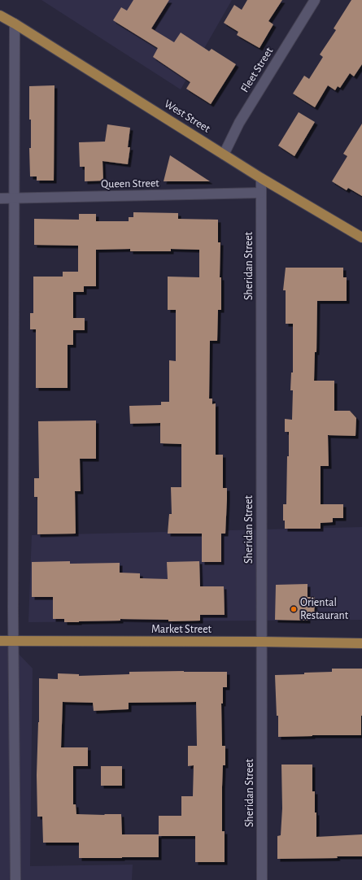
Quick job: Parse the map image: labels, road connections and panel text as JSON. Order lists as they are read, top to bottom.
{
  "streets": {
    "main road": ["West Street", "Market Street"],
    "street": ["Fleet Street", "Queen Street", "Sheridan Street"]
  },
  "crossings": [
    ["Fleet Street", "West Street"],
    ["West Street", "Sheridan Street"],
    ["Queen Street", "Sheridan Street"],
    ["Sheridan Street", "Market Street"]
  ],
  "places": ["Oriental Restaurant"]
}
